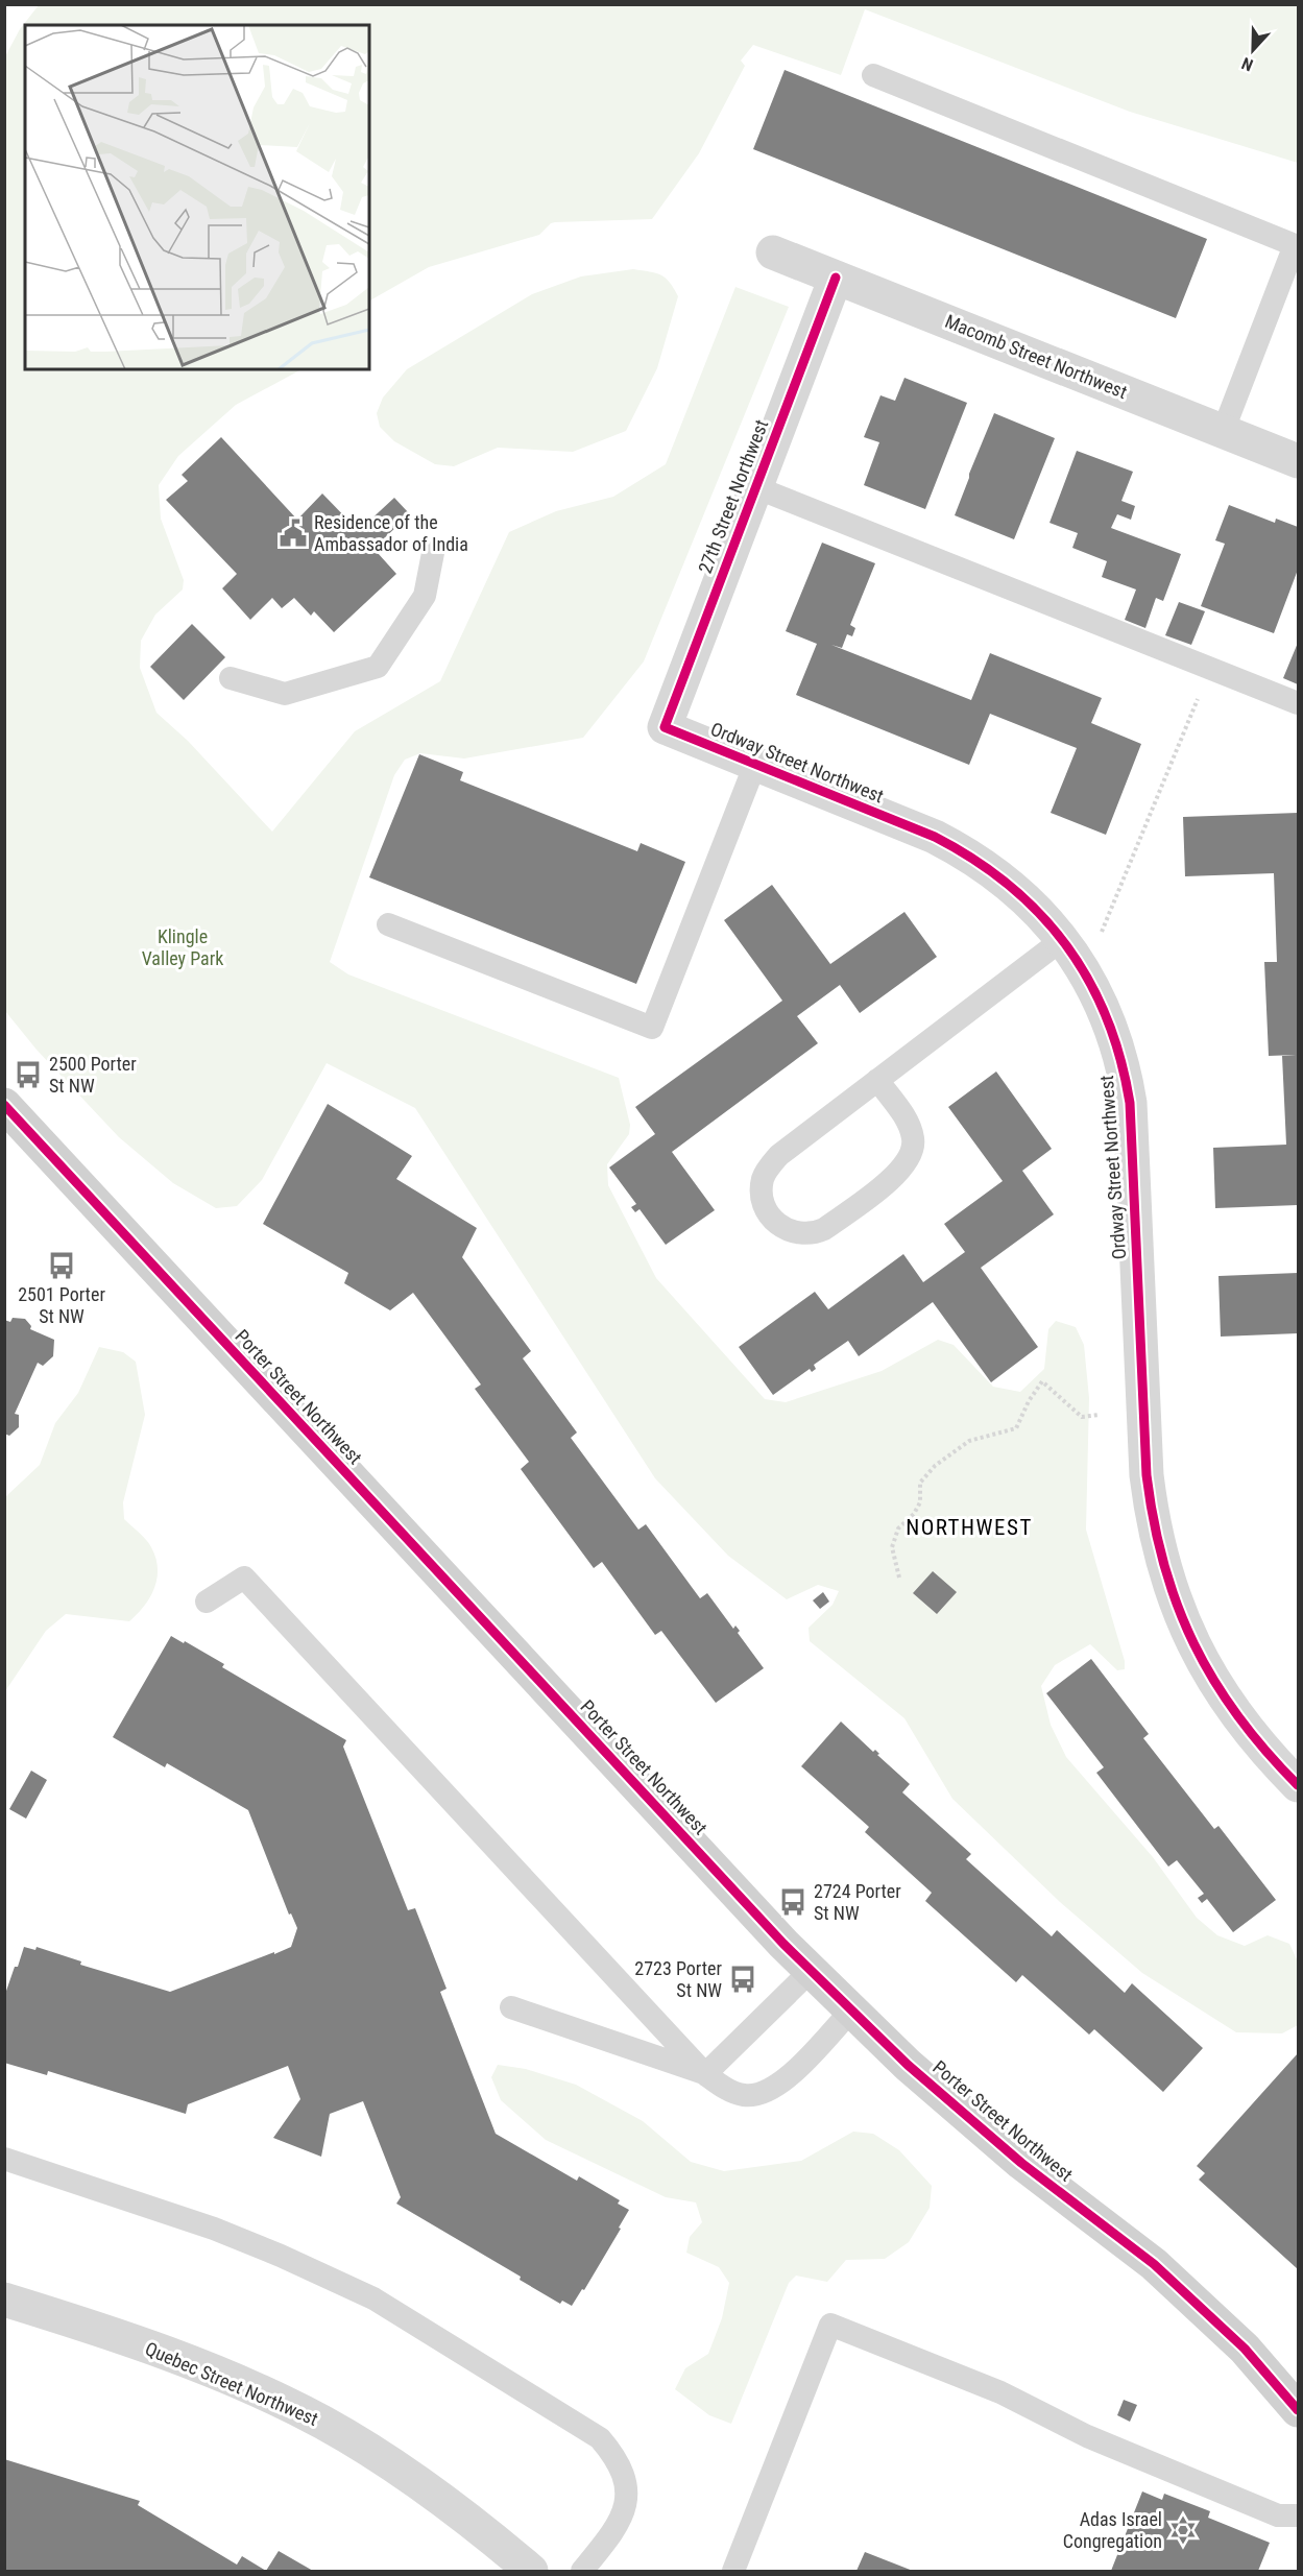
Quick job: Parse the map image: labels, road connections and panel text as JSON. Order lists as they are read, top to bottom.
{
  "streets": {
    "main road": ["Porter Street Northwest"],
    "street": [
      "Macomb Street Northwest",
      "27th Street Northwest",
      "Ordway Street Northwest",
      "Quebec Street Northwest"
    ]
  },
  "crossings": [
    ["Macomb Street Northwest", "27th Street Northwest"],
    ["27th Street Northwest", "Ordway Street Northwest"]
  ],
  "districts": ["NORTHWEST"],
  "parks": ["Klingle Valley Park"],
  "places": {
    "public building": ["Residence of the Ambassador of India"],
    "bus stop": [
      "2500 Porter St NW",
      "2501 Porter St NW",
      "2724 Porter St NW",
      "2723 Porter St NW"
    ],
    "synagogue": ["Adas Israel Congregation"]
  },
  "north": "bottom"
}
